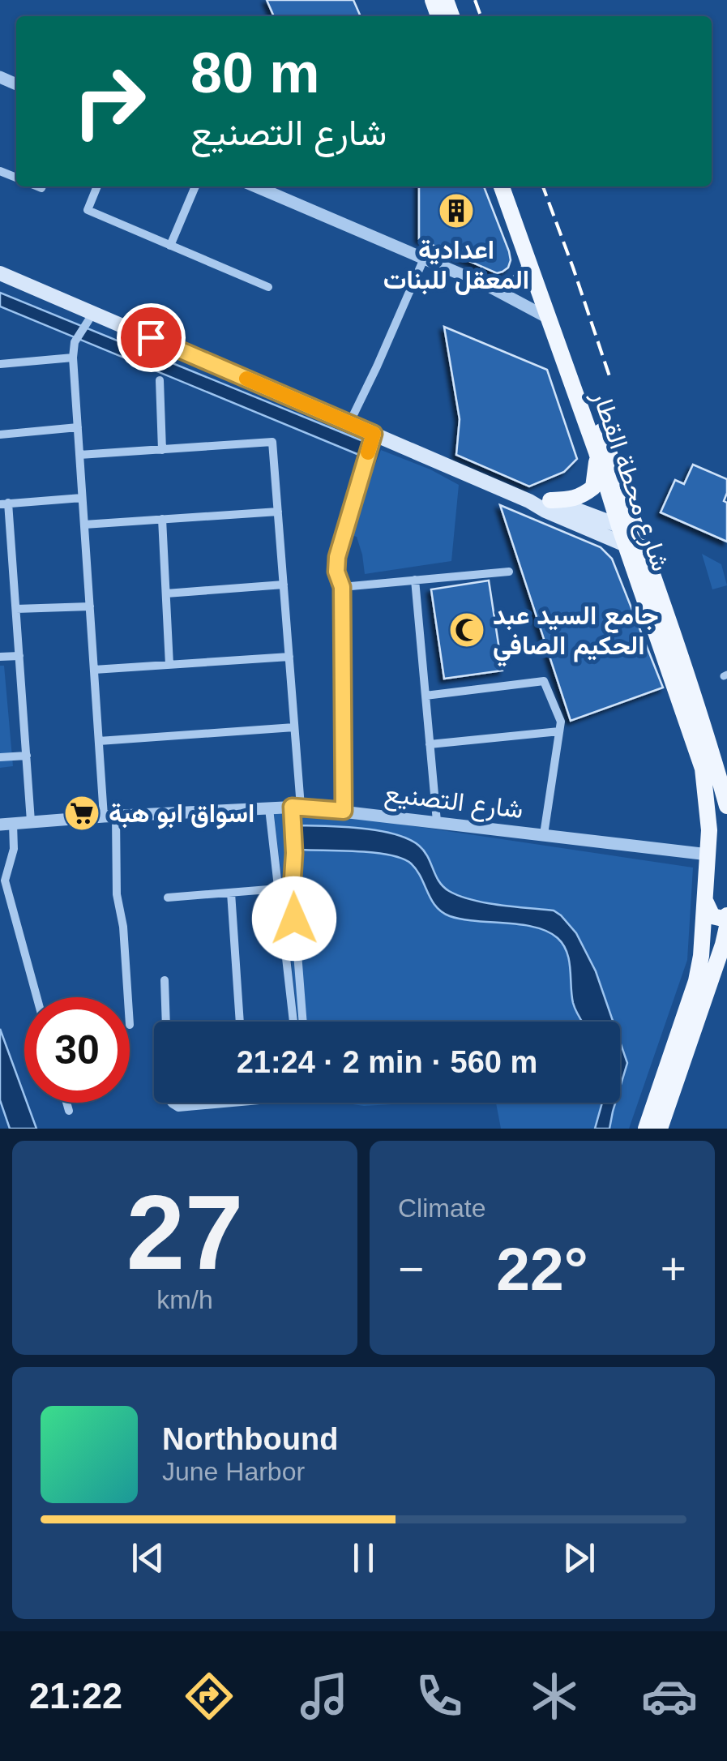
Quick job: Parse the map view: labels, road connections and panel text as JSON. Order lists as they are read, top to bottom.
{
  "streets": {
    "main road": ["شارع محطة القطار"],
    "street": ["شارع التصنيع"]
  },
  "crossings": [
    ["شارع محطة القطار", "شارع التصنيع"]
  ],
  "places": {
    "building": ["اعدادية المعقل للبنات"],
    "mosque": ["جامع السيد عبد الحكيم الصافي"],
    "supermarket": ["اسواق ابو هبة"]
  },
  "page": {
    "turn": ["80 m", "شارع التصنيع"],
    "limit": "30",
    "trip": "21:24 · 2 min · 560 m",
    "tile": [
      ["27", "km/h"],
      "Climate"
    ],
    "heat": ["−", "22°", "+"],
    "song": ["Northbound", "June Harbor"],
    "tabs": "21:22"
  }
}
